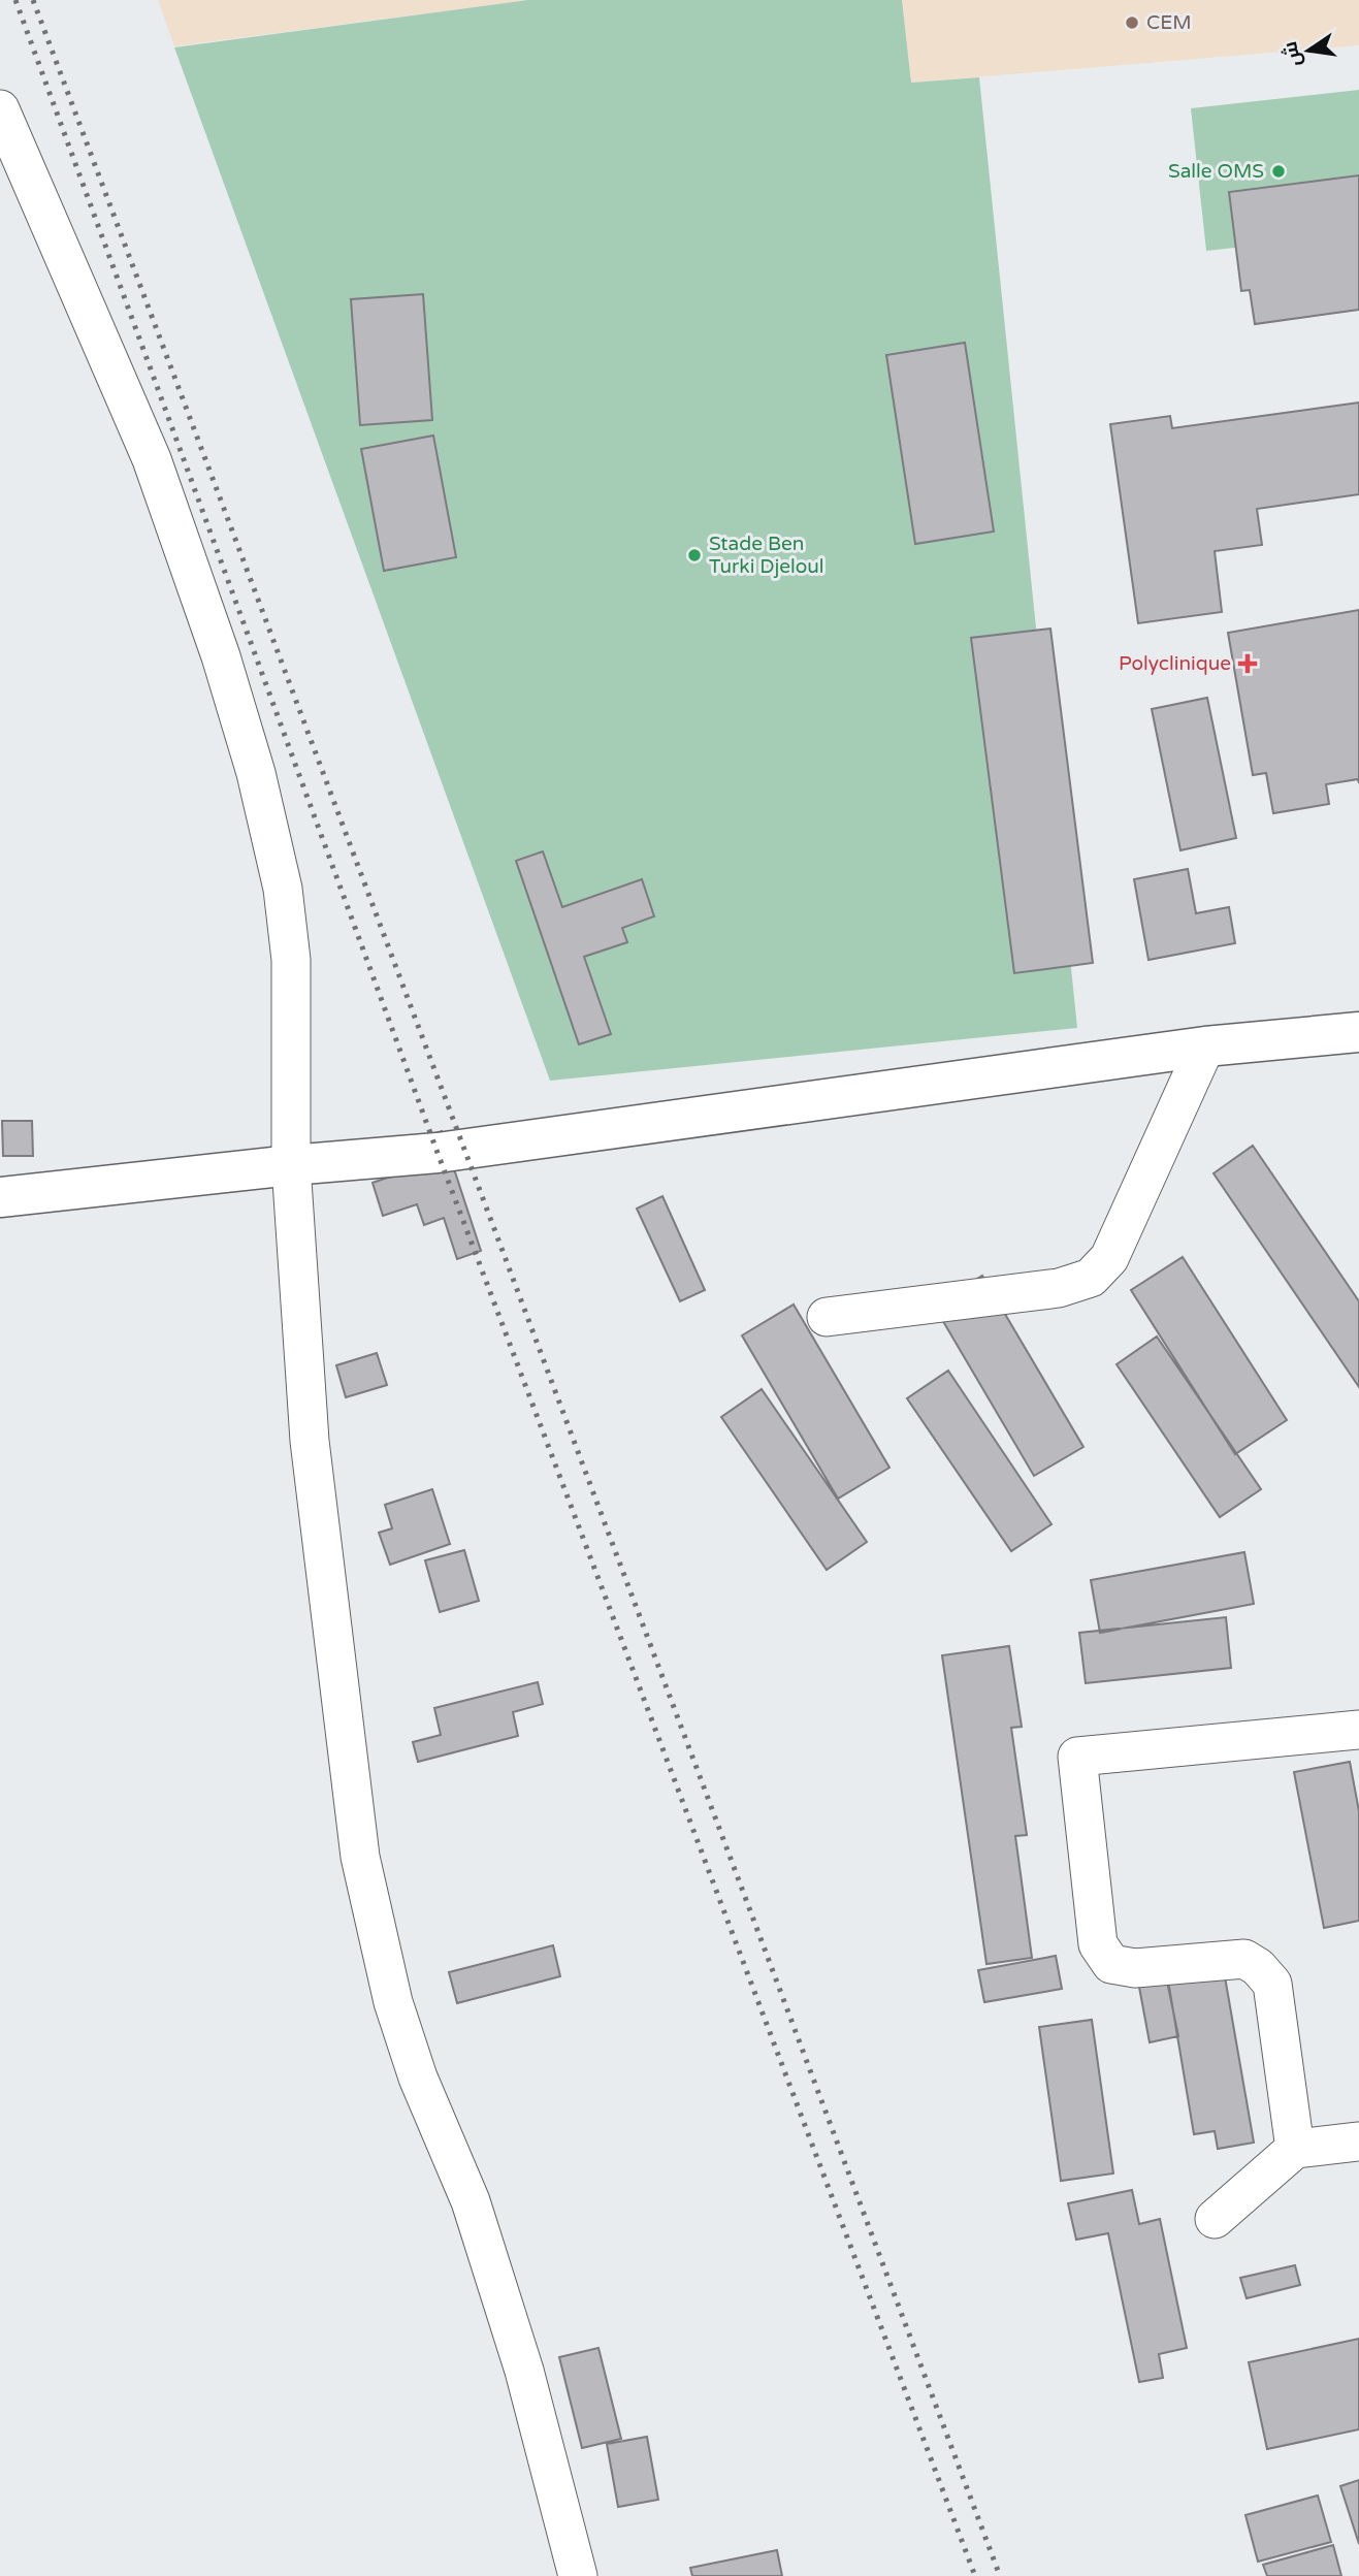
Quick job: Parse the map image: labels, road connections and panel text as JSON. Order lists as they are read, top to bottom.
{
  "places": {
    "other": ["CEM", "Salle OMS", "Stade Ben Turki Djeloul"],
    "health": ["Polyclinique"]
  },
  "north": "left"
}
